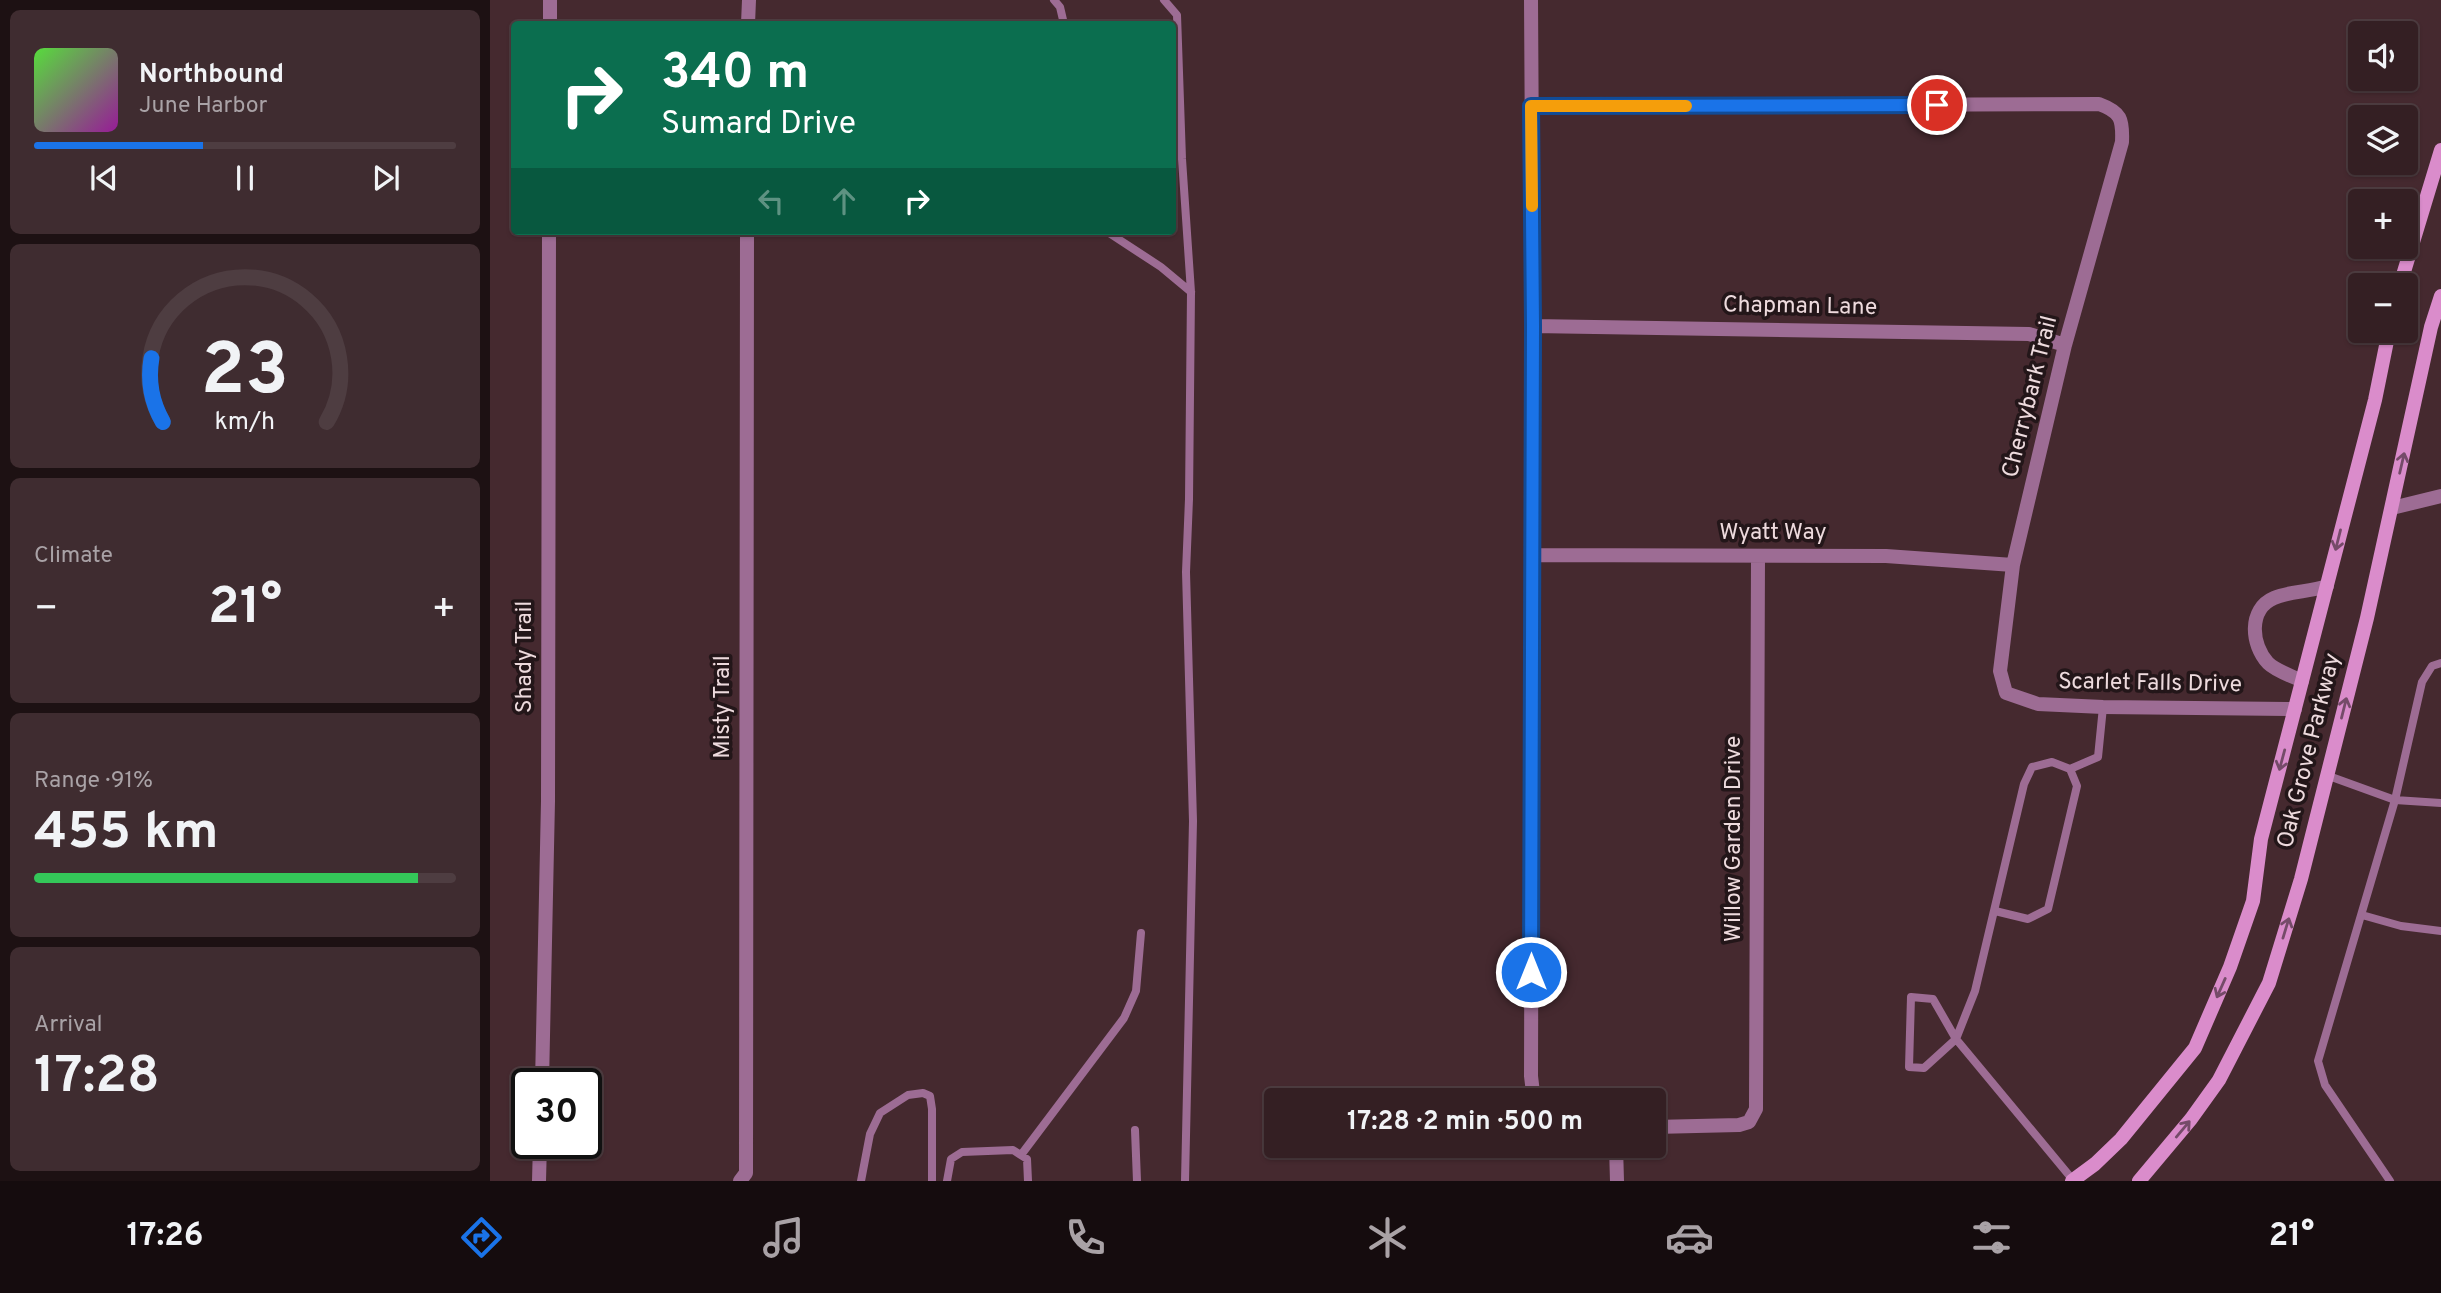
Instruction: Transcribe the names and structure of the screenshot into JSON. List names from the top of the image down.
{
  "streets": {
    "main road": ["Oak Grove Parkway"],
    "street": [
      "Chapman Lane",
      "Cherrybark Trail",
      "Wyatt Way",
      "Shady Trail",
      "Scarlet Falls Drive",
      "Misty Trail",
      "Willow Garden Drive"
    ]
  },
  "crossings": [
    ["Chapman Lane", "Cherrybark Trail"],
    ["Cherrybark Trail", "Wyatt Way"],
    ["Cherrybark Trail", "Scarlet Falls Drive"],
    ["Wyatt Way", "Willow Garden Drive"],
    ["Scarlet Falls Drive", "Oak Grove Parkway"]
  ],
  "page": {
    "map_buttons": ["+", "−"],
    "turn": ["340 m", "Sumard Drive"],
    "song": ["Northbound", "June Harbor"],
    "tile": [
      "Climate",
      ["Range · 91%", "455 km"],
      ["Arrival", "17:28"]
    ],
    "heat": ["−", "21°", "+"],
    "limit": "30",
    "trip": "17:28 · 2 min · 500 m",
    "tabs": ["17:26", "21°"],
    "gauge": ["23", "km/h"]
  }
}
